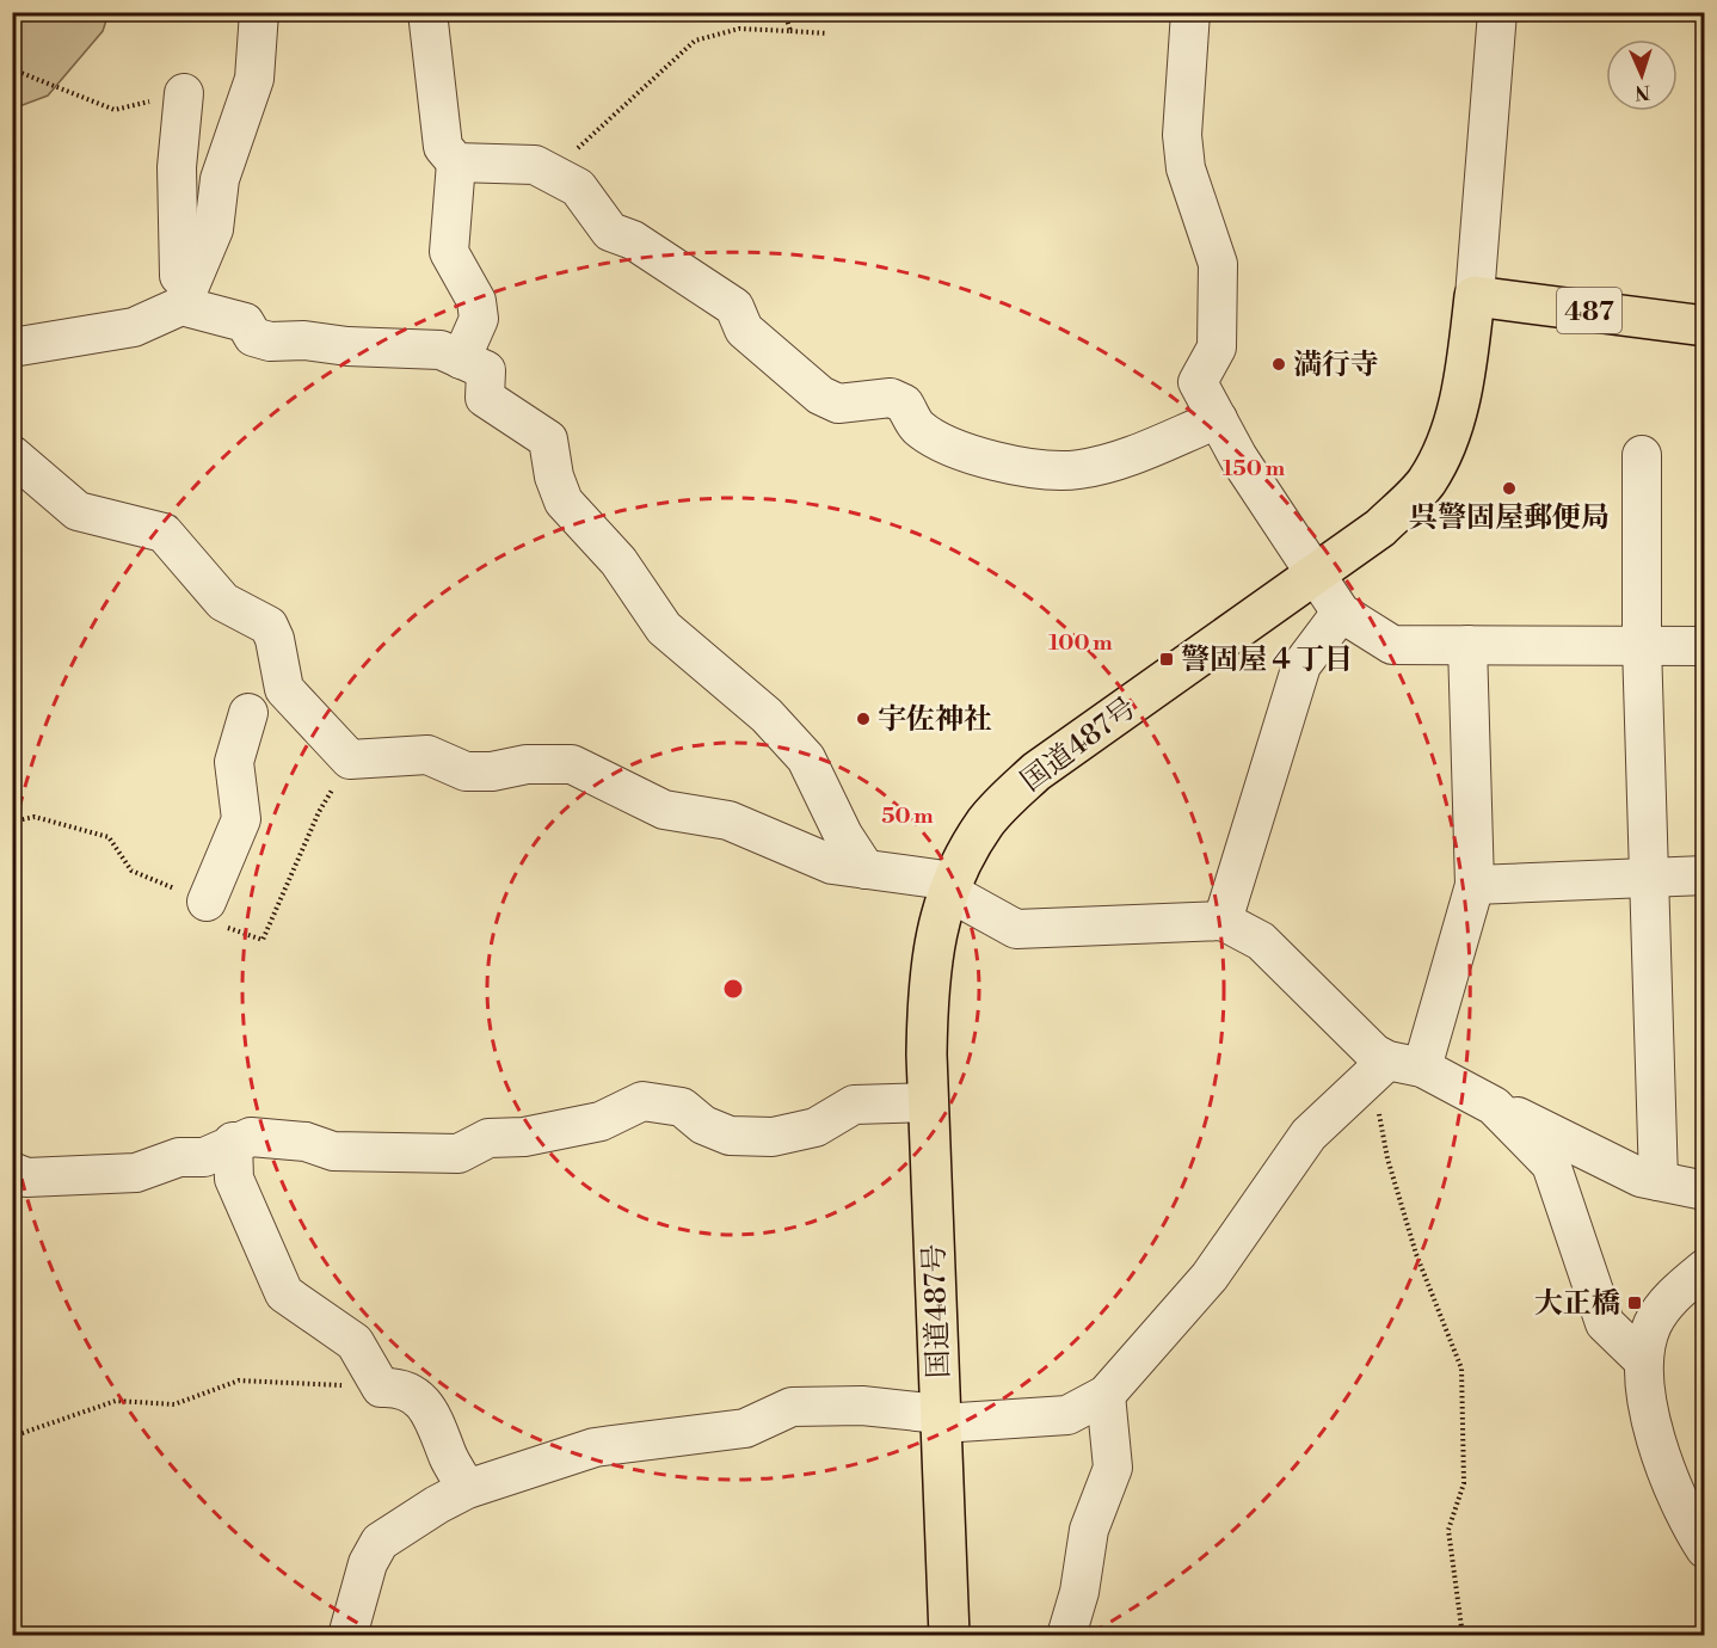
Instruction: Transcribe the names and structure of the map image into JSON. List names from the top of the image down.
{
  "streets": {
    "highway": ["487", "国道487号"]
  },
  "crossings": [
    ["487", "国道487号"]
  ],
  "places": {
    "other": ["満行寺", "呉警固屋郵便局", "宇佐神社"],
    "transit": ["警固屋４丁目", "大正橋"]
  },
  "north": "bottom",
  "rings": ["150 m", "100 m", "50 m"]
}
